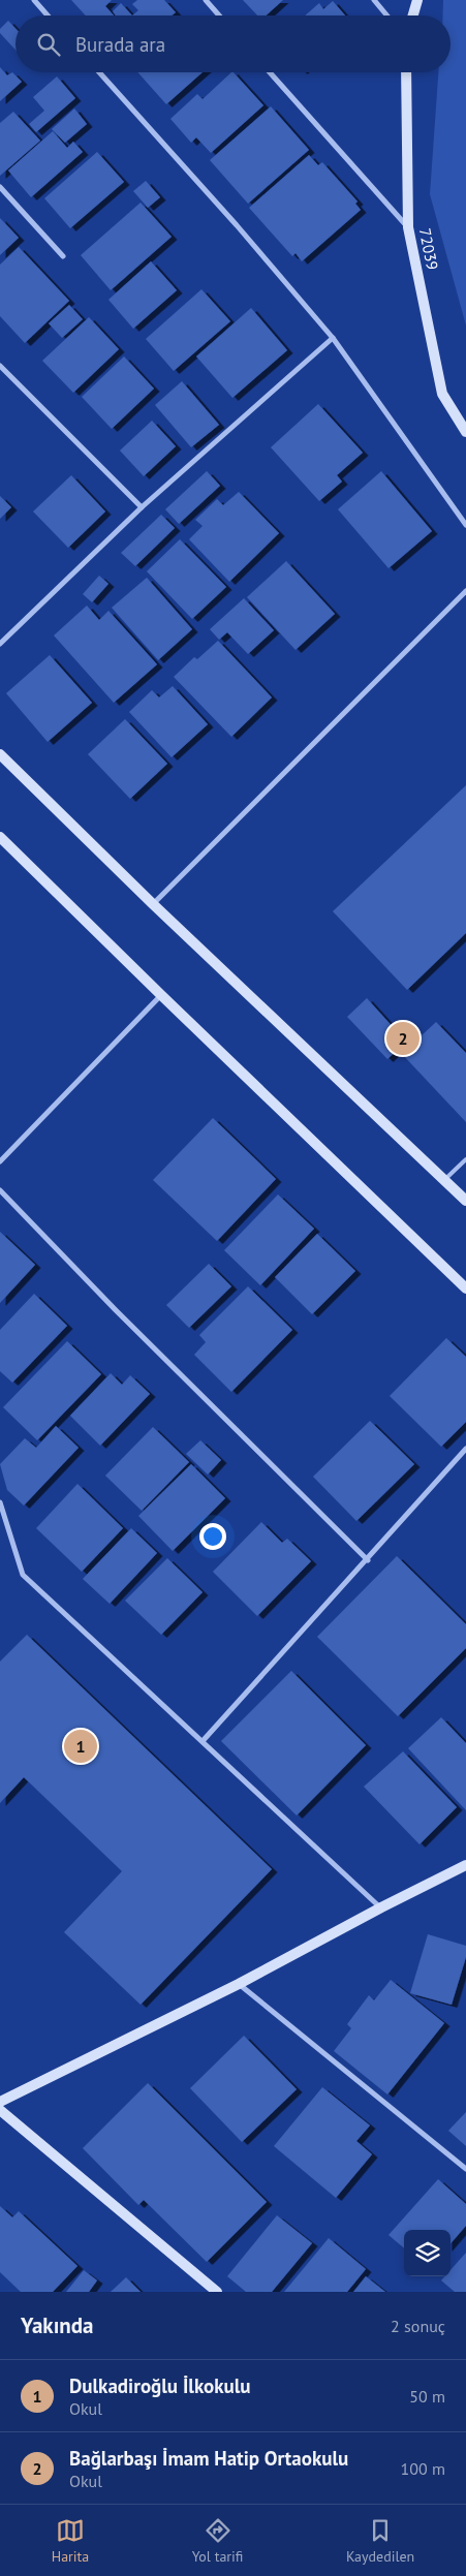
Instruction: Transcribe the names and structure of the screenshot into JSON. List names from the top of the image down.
{
  "streets": {
    "main road": ["72039"]
  },
  "page": {
    "search": "Burada ara",
    "pins": ["2", "1"],
    "heading": ["Yakında", "2 sonuç"],
    "list": [
      {
        "mark": "1",
        "name": "Dulkadiroğlu İlkokulu",
        "note": "Okul",
        "value": "50 m"
      },
      {
        "mark": "2",
        "name": "Bağlarbaşı İmam Hatip Ortaokulu",
        "note": "Okul",
        "value": "100 m"
      }
    ],
    "nav": ["Harita", "Yol tarifi", "Kaydedilen"]
  }
}
